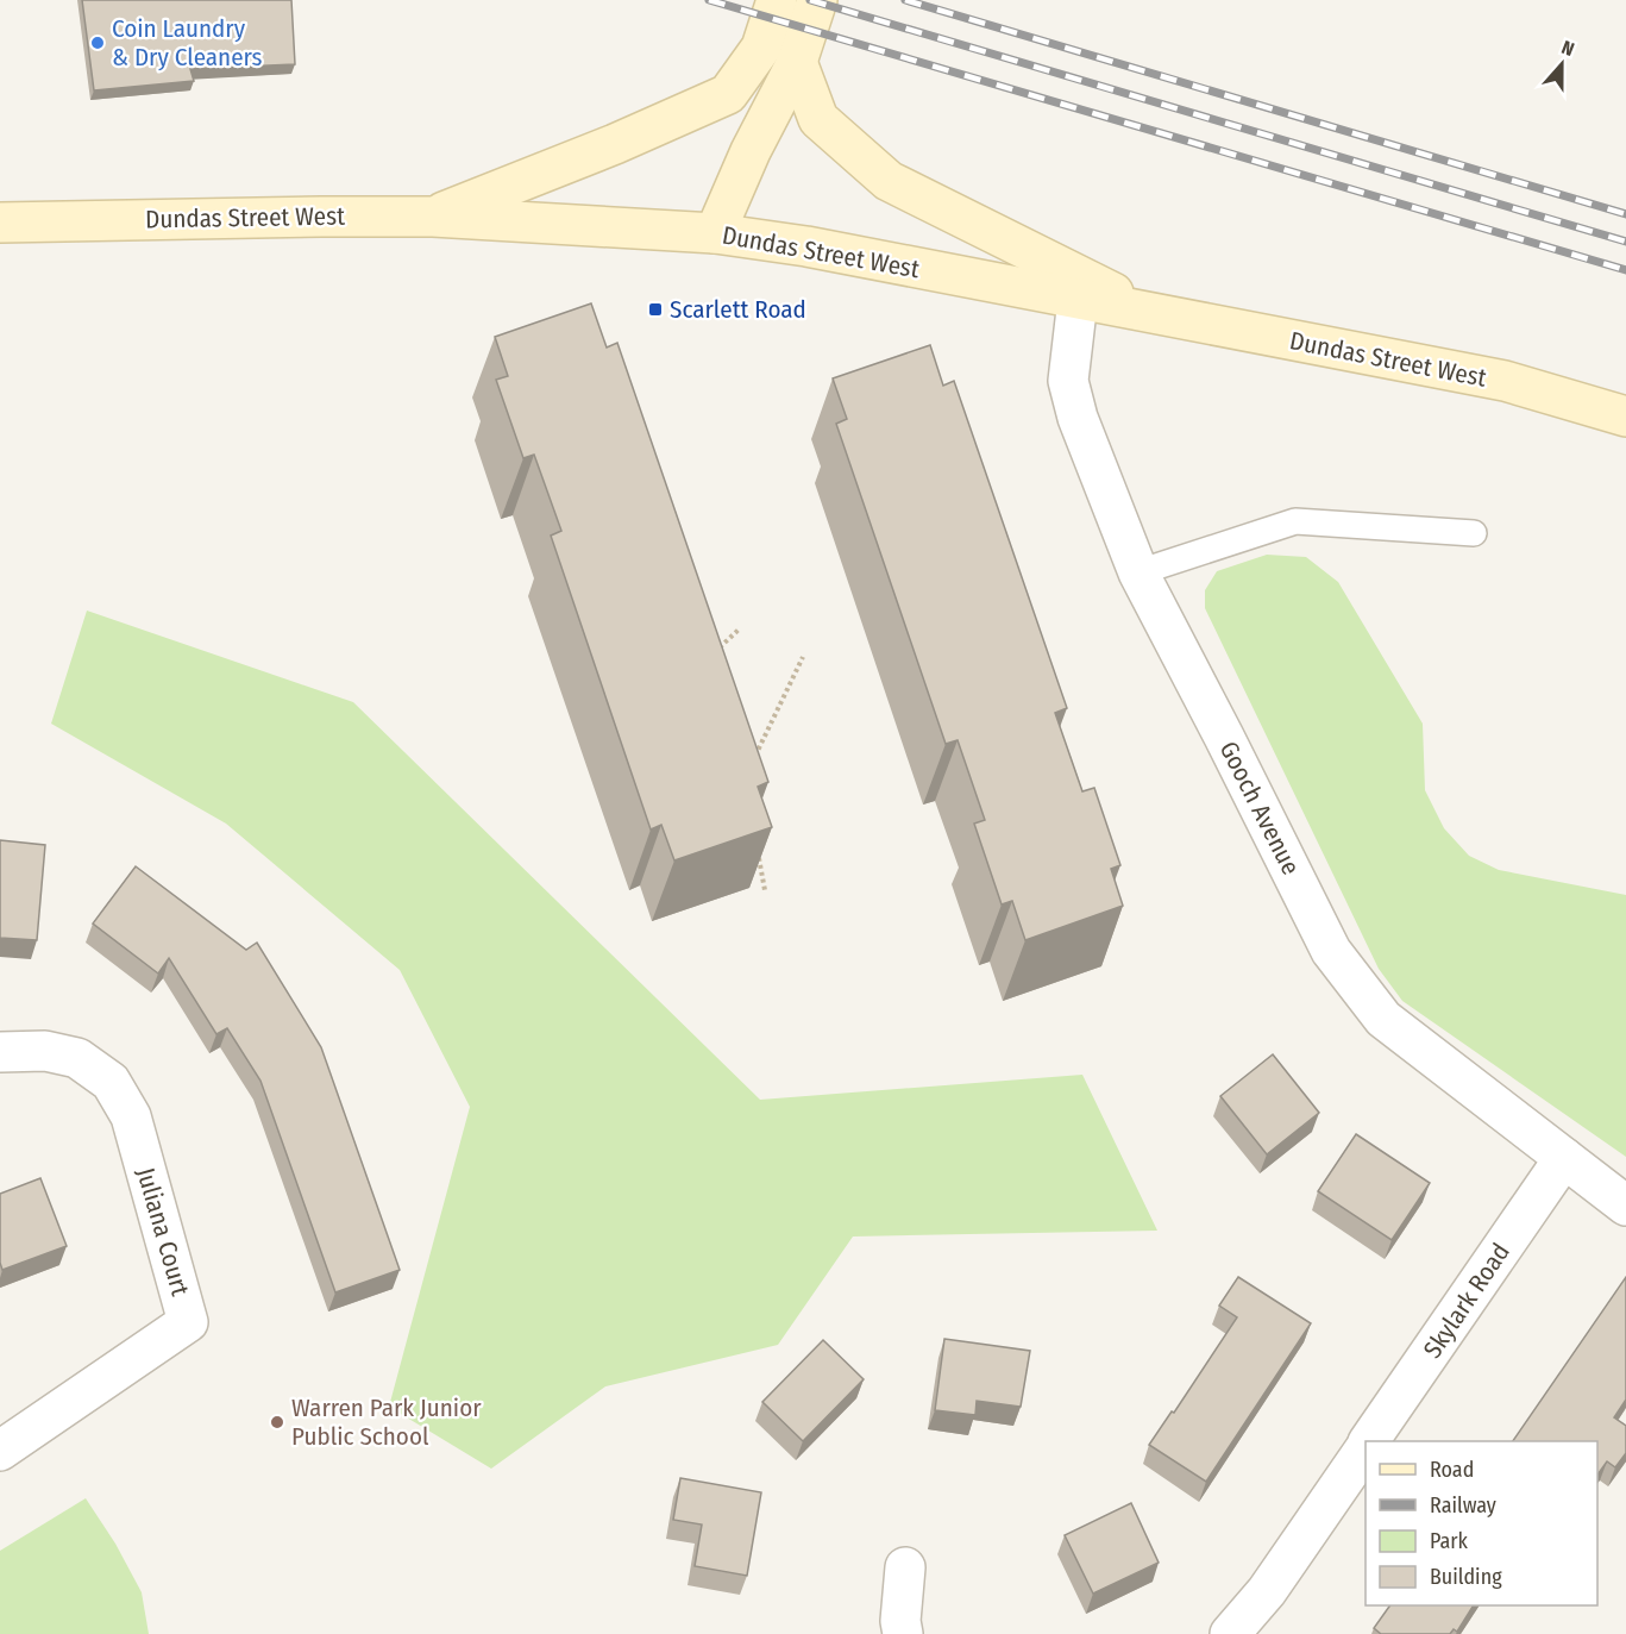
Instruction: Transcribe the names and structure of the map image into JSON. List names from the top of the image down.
{
  "streets": {
    "main road": ["Dundas Street West"],
    "street": ["Gooch Avenue", "Juliana Court", "Skylark Road"]
  },
  "crossings": [
    ["Dundas Street West", "Gooch Avenue"],
    ["Gooch Avenue", "Skylark Road"]
  ],
  "places": {
    "other": ["Coin Laundry & Dry Cleaners", "Warren Park Junior Public School"],
    "transit": ["Scarlett Road"]
  },
  "legend": [
    "Road",
    "Railway",
    "Park",
    "Building"
  ],
  "north": "top"
}
